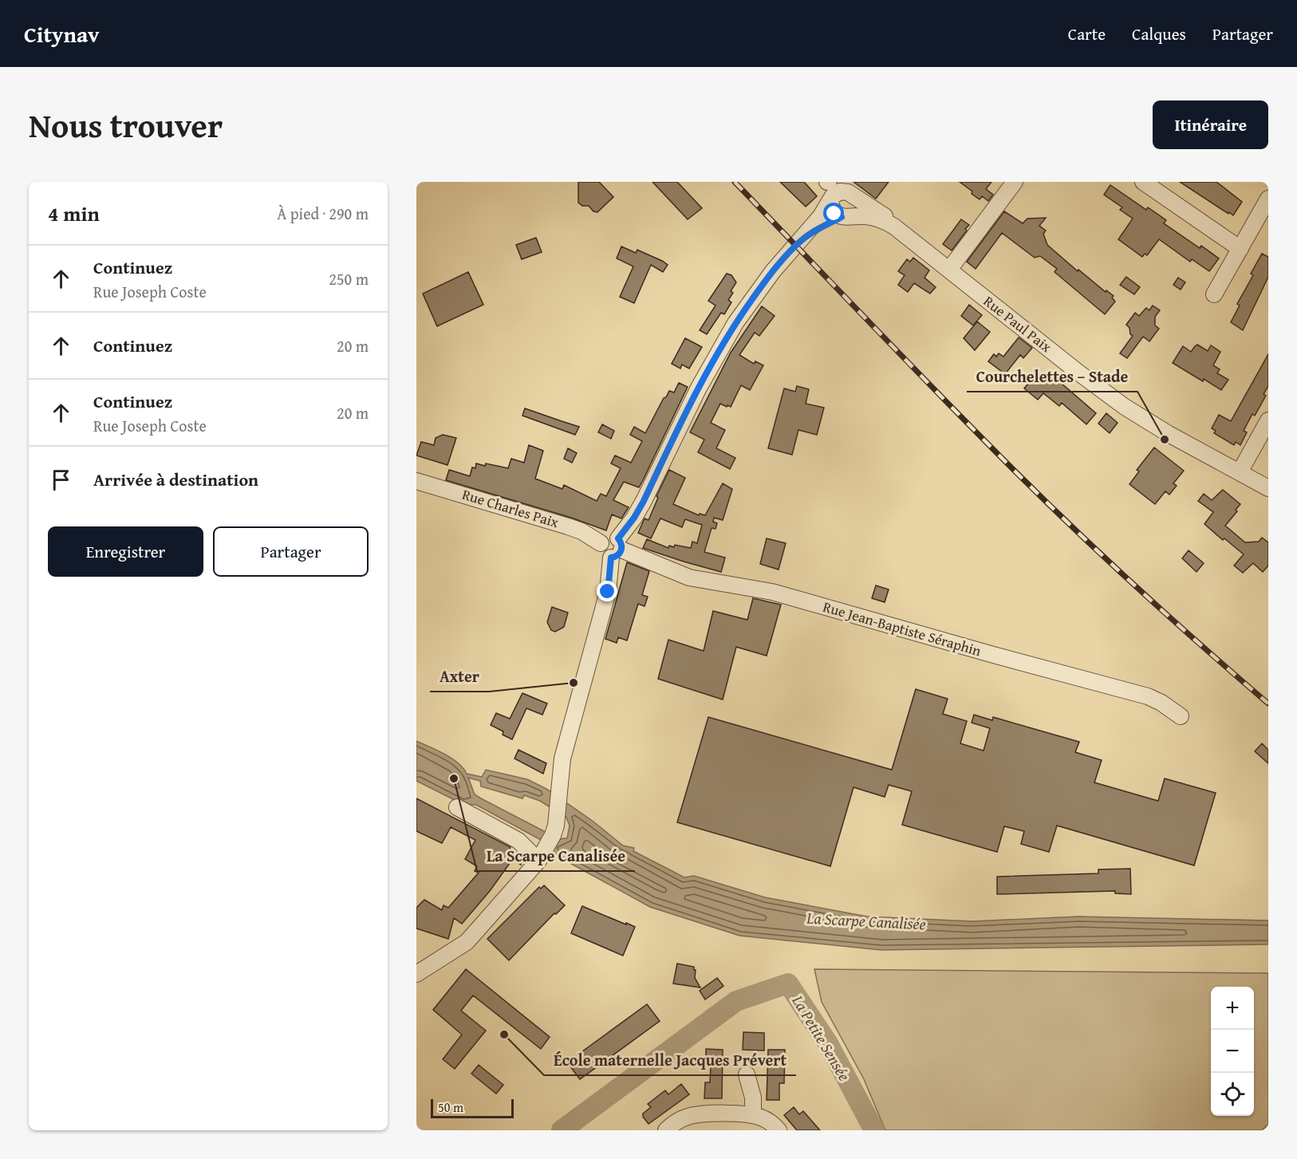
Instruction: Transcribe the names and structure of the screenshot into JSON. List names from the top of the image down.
{
  "streets": {
    "street": ["Rue Paul Paix", "Rue Charles Paix", "Rue Jean-Baptiste Séraphin"]
  },
  "crossings": [
    ["Rue Charles Paix", "Rue Jean-Baptiste Séraphin"]
  ],
  "water": ["La Scarpe Canalisée", "La Petite Sensée"],
  "places": [
    "Courchelettes – Stade",
    "Axter",
    "La Scarpe Canalisée",
    "École maternelle Jacques Prévert"
  ],
  "scale_bar": "50 m",
  "page": {
    "header": "Citynav",
    "nav": ["Carte", "Calques", "Partager"],
    "title": "Nous trouver",
    "buttons": [
      "Itinéraire",
      ["Enregistrer", "Partager"]
    ],
    "heading": ["4 min", "À pied · 290 m"],
    "list": [
      ["Continuez", "Rue Joseph Coste", "250 m"],
      ["Continuez", "20 m"],
      ["Continuez", "Rue Joseph Coste", "20 m"],
      "Arrivée à destination"
    ],
    "map_buttons": ["+", "−"],
    "scale": "50 m"
  }
}
